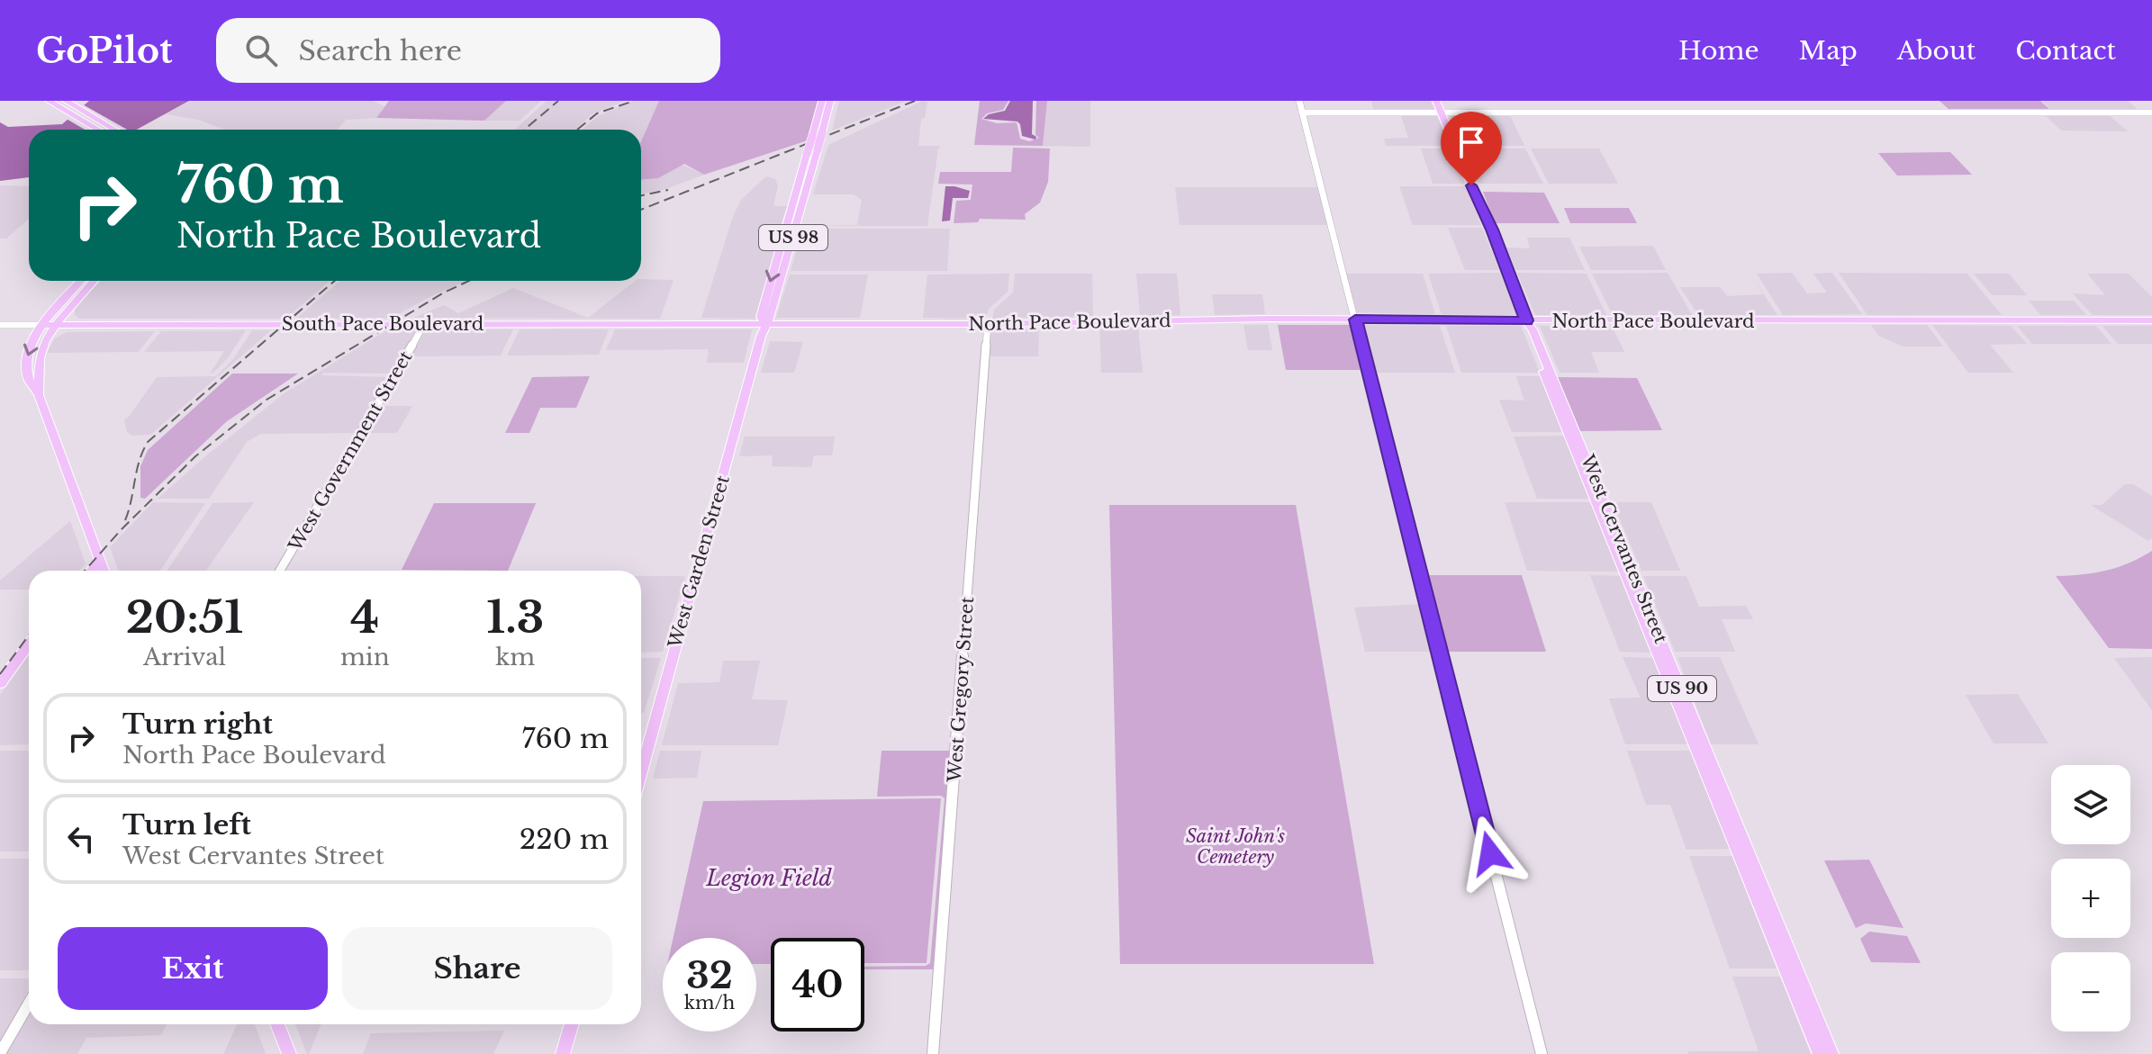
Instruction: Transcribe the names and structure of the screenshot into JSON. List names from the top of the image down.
{
  "streets": {
    "main road": [
      "US 98",
      "North Pace Boulevard",
      "South Pace Boulevard",
      "West Cervantes Street",
      "West Garden Street",
      "US 90"
    ],
    "street": ["West Government Street", "West Gregory Street"]
  },
  "crossings": [
    ["US 98", "North Pace Boulevard"],
    ["US 98", "South Pace Boulevard"],
    ["US 98", "West Garden Street"],
    ["North Pace Boulevard", "South Pace Boulevard"],
    ["North Pace Boulevard", "West Cervantes Street"],
    ["North Pace Boulevard", "West Garden Street"],
    ["North Pace Boulevard", "West Gregory Street"],
    ["South Pace Boulevard", "West Government Street"],
    ["South Pace Boulevard", "West Garden Street"]
  ],
  "parks": ["Saint John's Cemetery", "Legion Field"],
  "page": {
    "header": "GoPilot",
    "search": "Search here",
    "nav": [
      "Home",
      "Map",
      "About",
      "Contact"
    ],
    "turn": ["760 m", "North Pace Boulevard"],
    "eta": [
      "20:51",
      "Arrival",
      "4",
      "min",
      "1.3",
      "km"
    ],
    "list": [
      {
        "name": "Turn right",
        "note": "North Pace Boulevard",
        "value": "760 m"
      },
      {
        "name": "Turn left",
        "note": "West Cervantes Street",
        "value": "220 m"
      }
    ],
    "map_buttons": ["+", "−"],
    "buttons": ["Exit", "Share"],
    "speed": "32 km/h",
    "limit": "40"
  }
}
